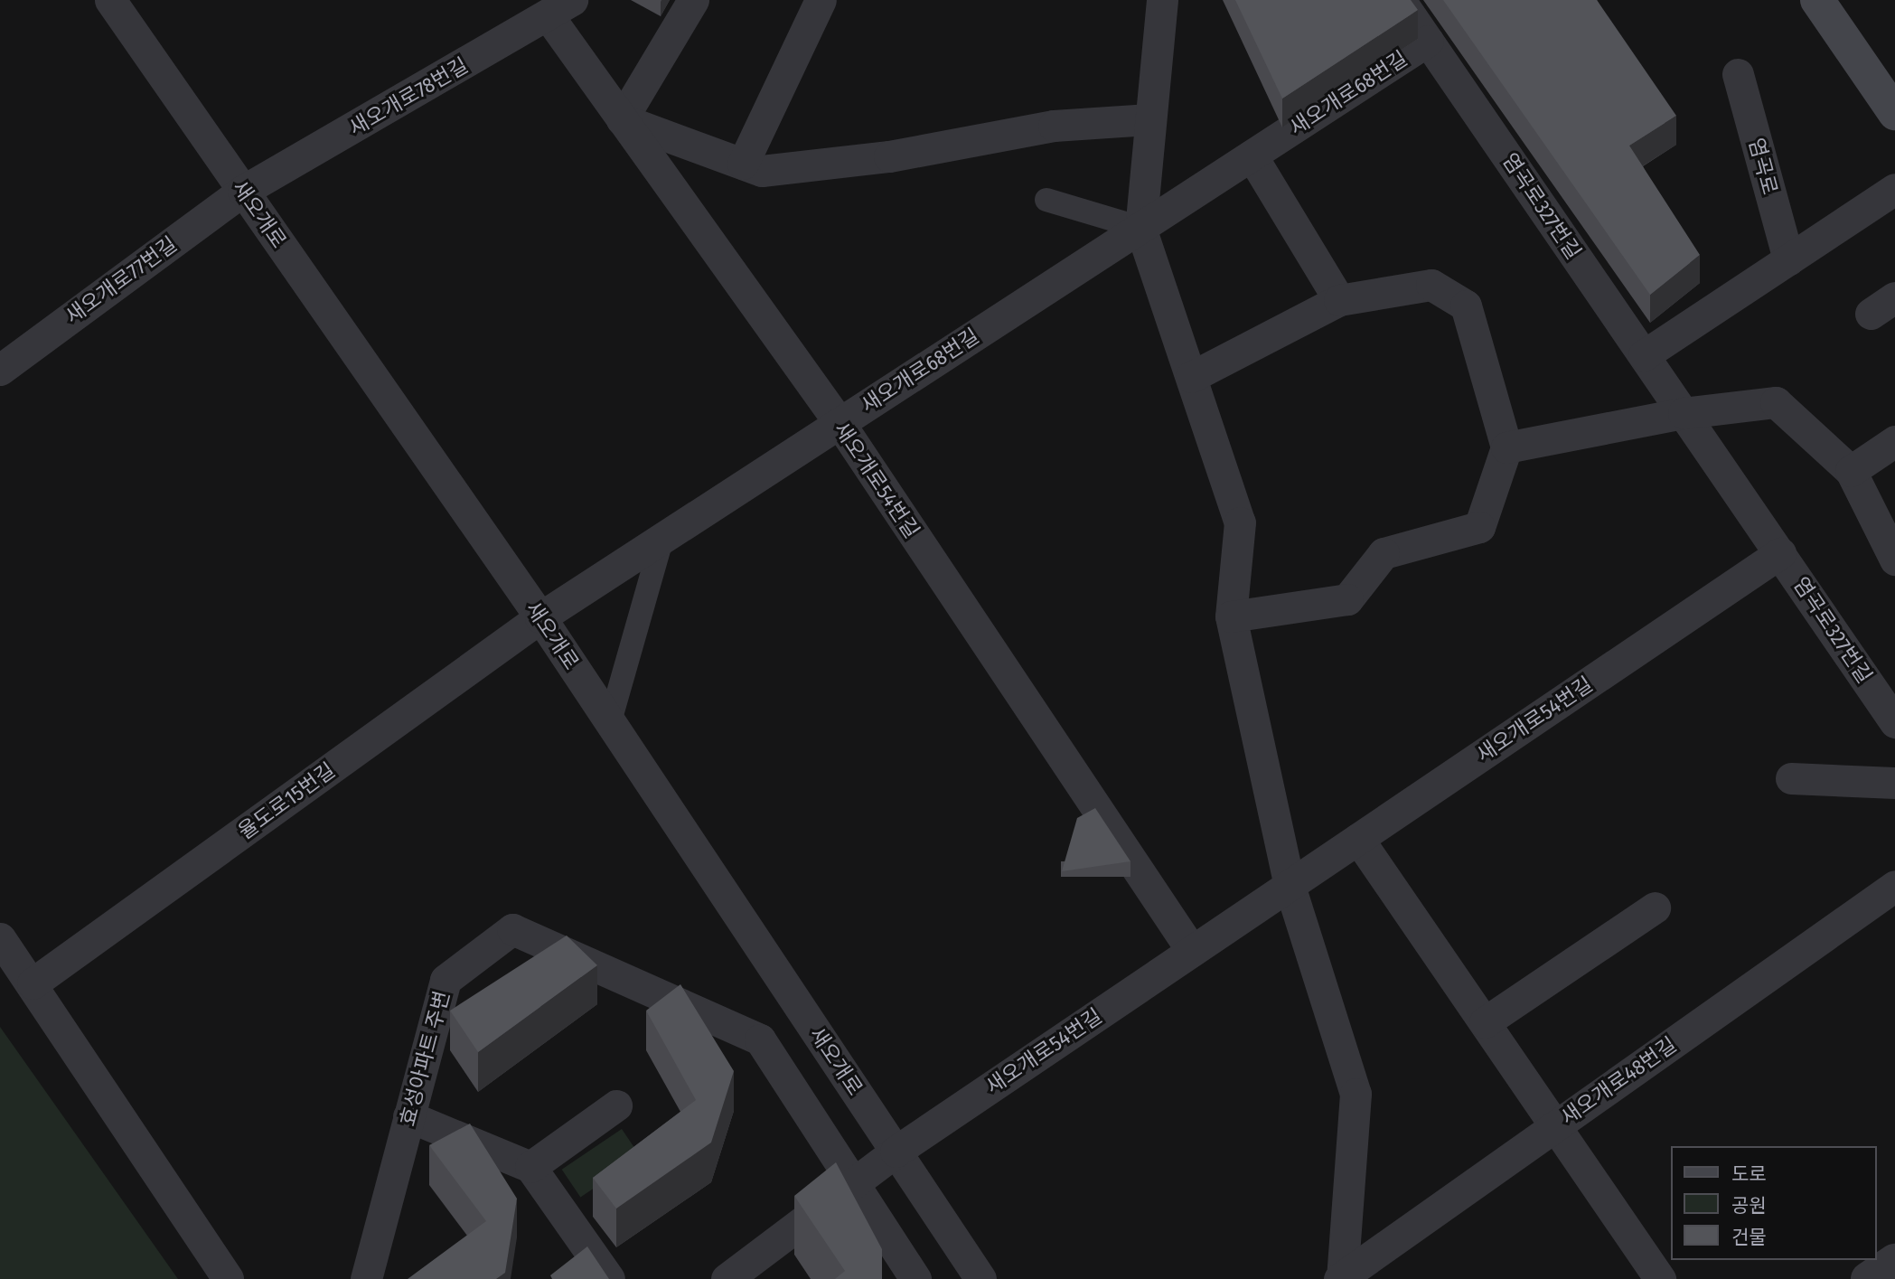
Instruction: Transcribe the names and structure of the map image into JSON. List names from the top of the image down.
{
  "streets": {
    "street": [
      "새오개로68번길",
      "새오개로78번길",
      "염곡로",
      "염곡로327번길",
      "새오개로",
      "새오개로77번길",
      "새오개로54번길",
      "율도로15번길",
      "효성아파트 주변",
      "새오개로48번길"
    ]
  },
  "crossings": [
    ["새오개로68번길", "염곡로327번길"],
    ["새오개로68번길", "새오개로"],
    ["새오개로68번길", "새오개로54번길"],
    ["새오개로68번길", "율도로15번길"],
    ["새오개로78번길", "새오개로"],
    ["새오개로78번길", "새오개로77번길"],
    ["새오개로78번길", "새오개로54번길"],
    ["염곡로327번길", "새오개로54번길"],
    ["새오개로", "새오개로77번길"],
    ["새오개로", "새오개로54번길"],
    ["새오개로", "율도로15번길"],
    ["새오개로54번길", "효성아파트 주변"],
    ["새오개로54번길", "새오개로48번길"]
  ],
  "legend": ["도로", "공원", "건물"]
}
